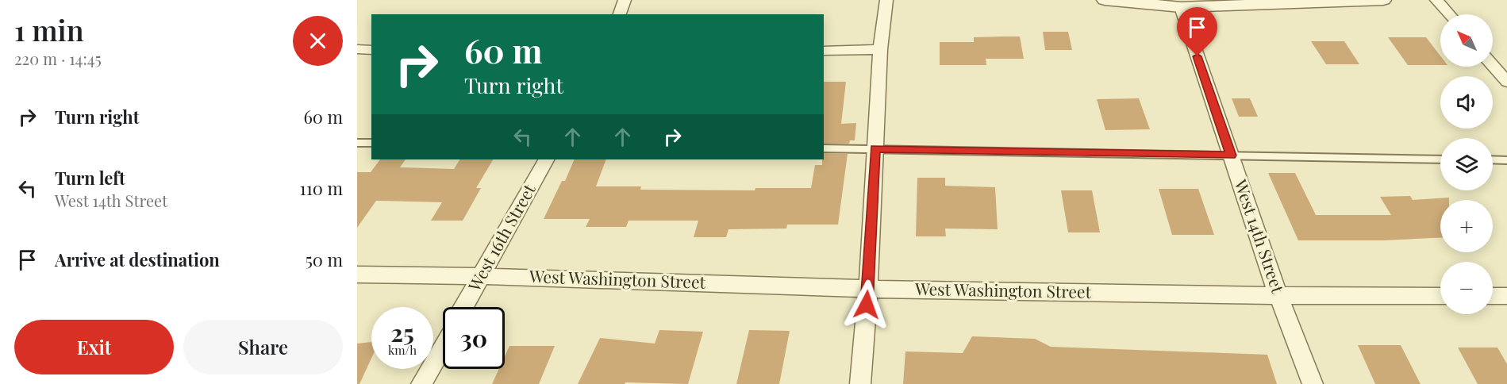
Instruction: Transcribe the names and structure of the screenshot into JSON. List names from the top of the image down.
{
  "streets": {
    "street": ["West 14th Street", "West 16th Street", "West Washington Street"]
  },
  "crossings": [
    ["West 14th Street", "West Washington Street"],
    ["West 16th Street", "West Washington Street"]
  ],
  "north": "top left",
  "page": {
    "heading": ["1 min", "220 m · 14:45"],
    "map_buttons": ["+", "−"],
    "turn": ["60 m", "Turn right"],
    "list": [
      {
        "name": "Turn right",
        "value": "60 m"
      },
      {
        "name": "Turn left",
        "note": "West 14th Street",
        "value": "110 m"
      },
      {
        "name": "Arrive at destination",
        "value": "50 m"
      }
    ],
    "speed": "25 km/h",
    "limit": "30",
    "buttons": ["Exit", "Share"]
  }
}
